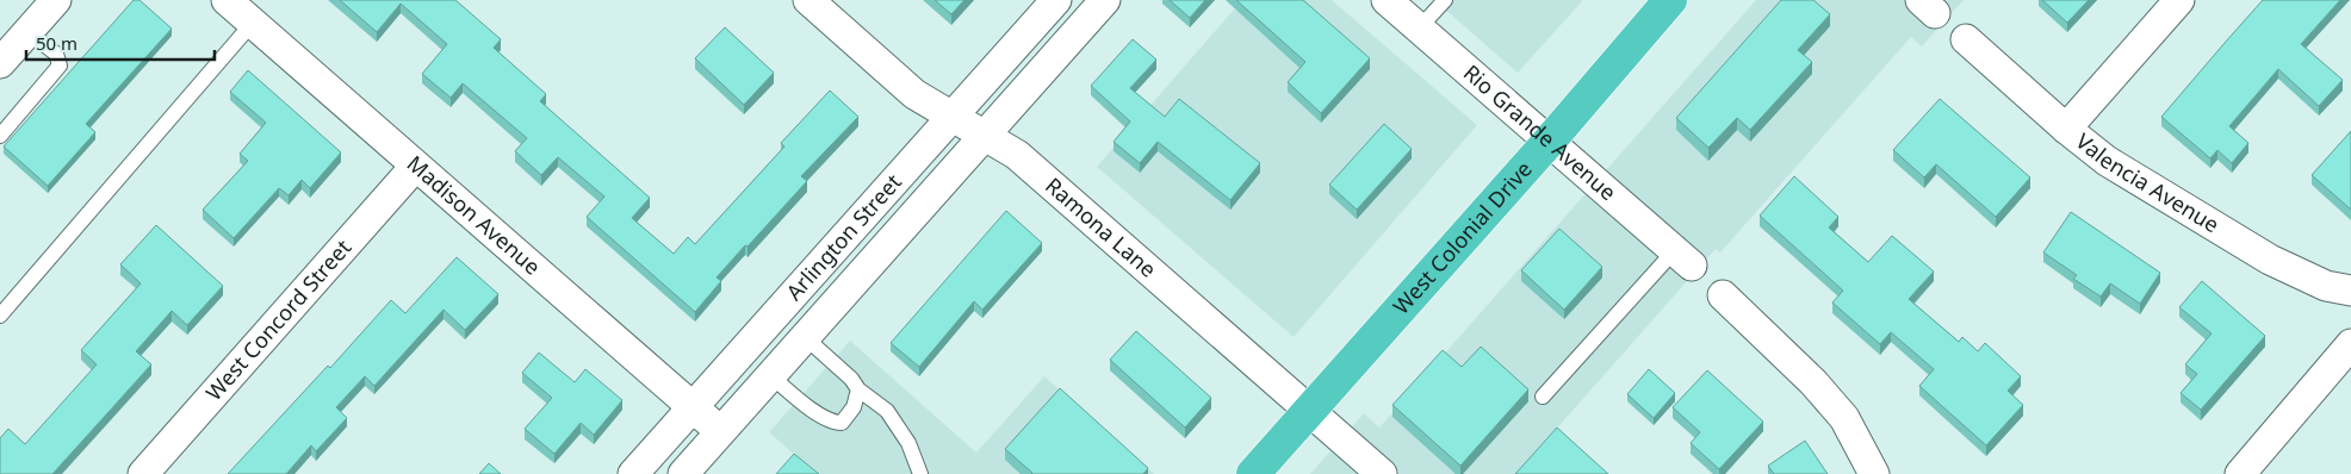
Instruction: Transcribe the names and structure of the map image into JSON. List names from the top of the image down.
{
  "streets": {
    "highway": ["West Colonial Drive"],
    "street": [
      "Rio Grande Avenue",
      "Valencia Avenue",
      "Madison Avenue",
      "Ramona Lane",
      "Arlington Street",
      "West Concord Street"
    ]
  },
  "crossings": [
    ["Rio Grande Avenue", "West Colonial Drive"],
    ["Madison Avenue", "Arlington Street"],
    ["Madison Avenue", "West Concord Street"],
    ["Ramona Lane", "Arlington Street"],
    ["Ramona Lane", "West Colonial Drive"]
  ],
  "scale_bar": "50 m"
}
